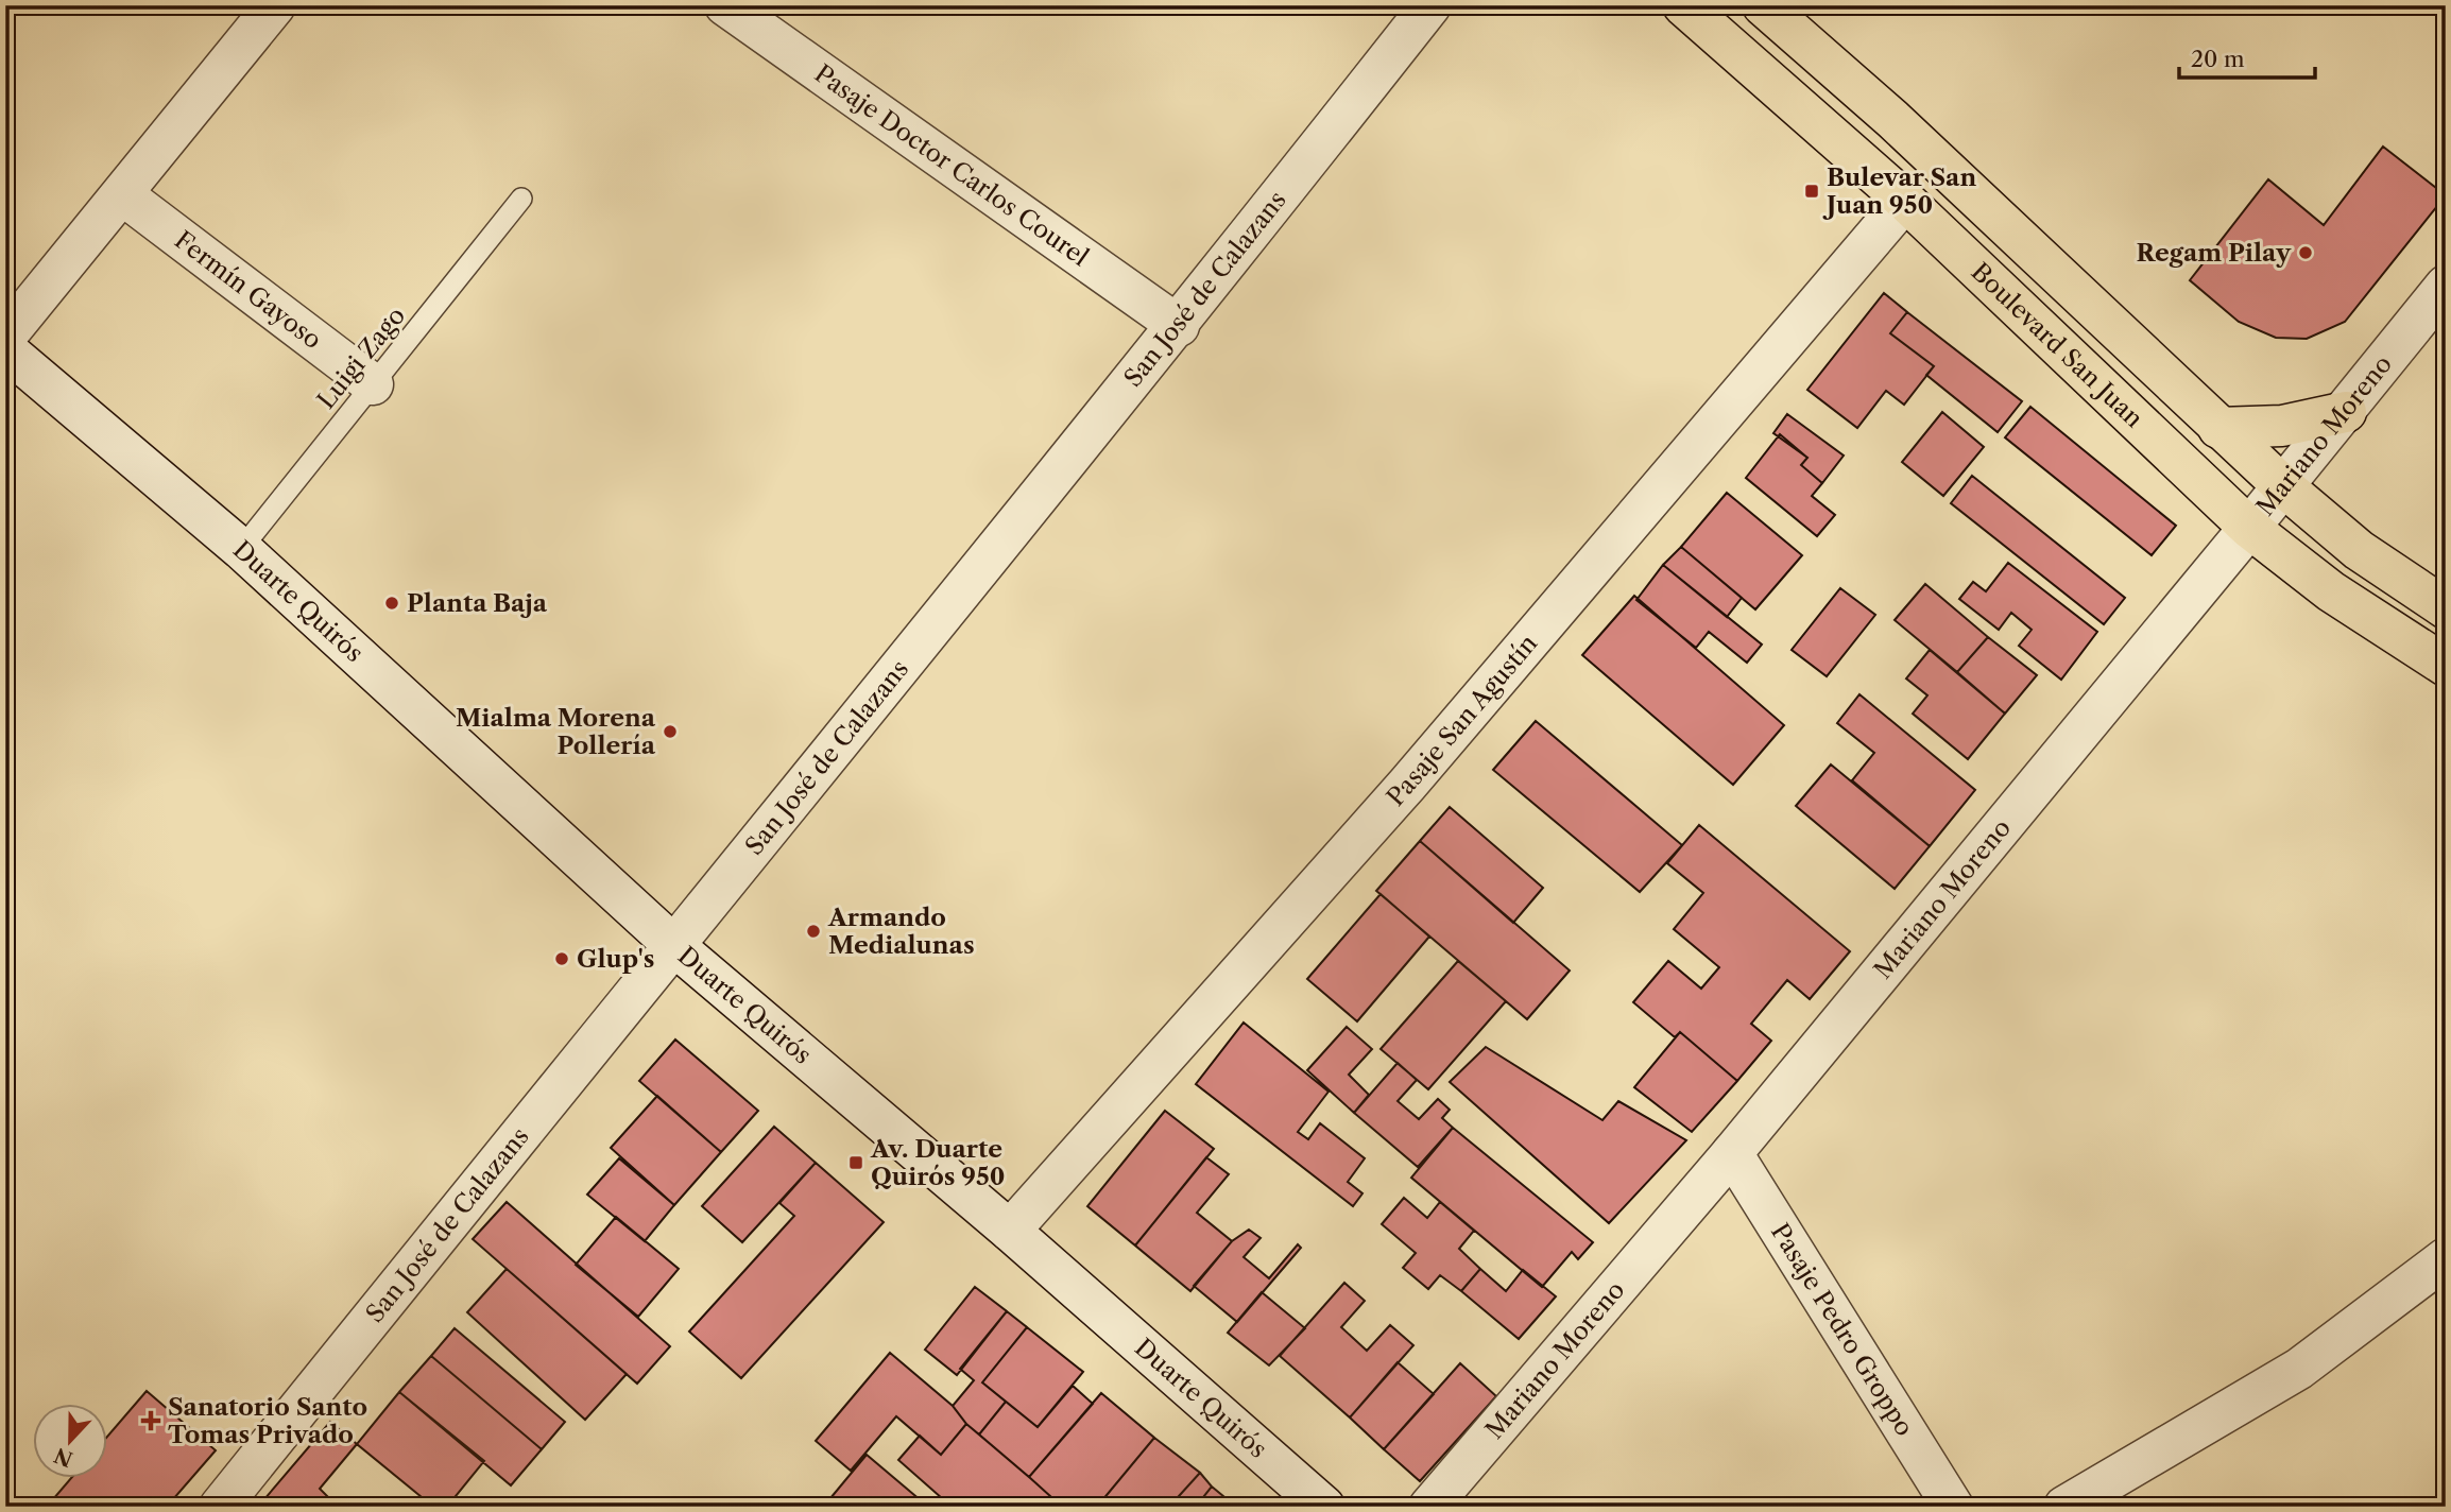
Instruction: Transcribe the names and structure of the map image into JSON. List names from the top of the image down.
{
  "streets": {
    "main road": ["Boulevard San Juan"],
    "street": [
      "Pasaje Doctor Carlos Courel",
      "Fermín Gayoso",
      "San José de Calazans",
      "Mariano Moreno",
      "Duarte Quirós",
      "Pasaje San Agustín",
      "Pasaje Pedro Groppo"
    ],
    "lane": ["Luigi Zago"]
  },
  "crossings": [
    ["Pasaje Doctor Carlos Courel", "San José de Calazans"],
    ["Fermín Gayoso", "Luigi Zago"],
    ["San José de Calazans", "Duarte Quirós"],
    ["Boulevard San Juan", "Mariano Moreno"],
    ["Boulevard San Juan", "Pasaje San Agustín"],
    ["Luigi Zago", "Duarte Quirós"],
    ["Mariano Moreno", "Pasaje Pedro Groppo"],
    ["Duarte Quirós", "Pasaje San Agustín"]
  ],
  "places": {
    "transit": ["Bulevar San Juan 950", "Av. Duarte Quirós 950"],
    "other": [
      "Regam Pilay",
      "Planta Baja",
      "Mialma Morena Pollería",
      "Armando Medialunas",
      "Glup's"
    ],
    "health": ["Sanatorio Santo Tomas Privado"]
  },
  "scale_bar": "20 m",
  "north": "bottom"
}
